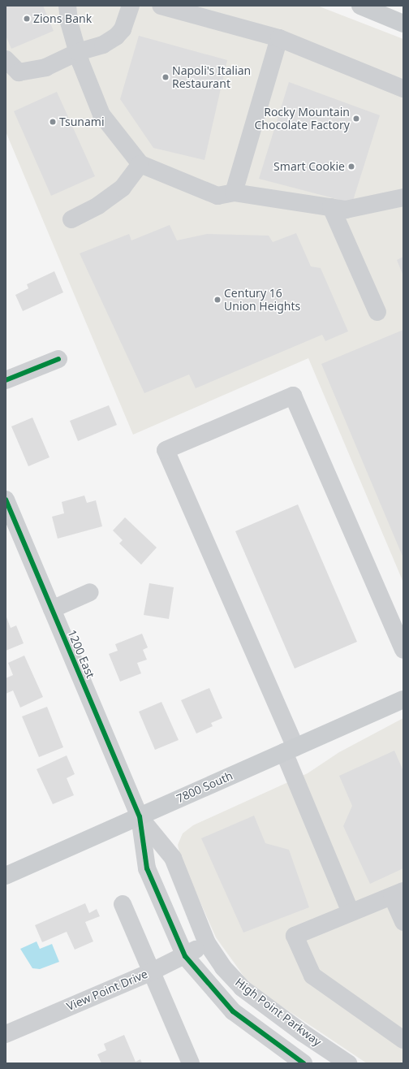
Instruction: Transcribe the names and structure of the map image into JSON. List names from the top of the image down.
{
  "streets": {
    "main road": ["7800 South"],
    "street": ["1200 East", "View Point Drive", "High Point Parkway"]
  },
  "crossings": [
    ["1200 East", "7800 South"],
    ["1200 East", "High Point Parkway"],
    ["7800 South", "High Point Parkway"],
    ["View Point Drive", "High Point Parkway"]
  ],
  "places": [
    "Zions Bank",
    "Napoli's Italian Restaurant",
    "Rocky Mountain Chocolate Factory",
    "Tsunami",
    "Smart Cookie",
    "Century 16 Union Heights"
  ]
}
